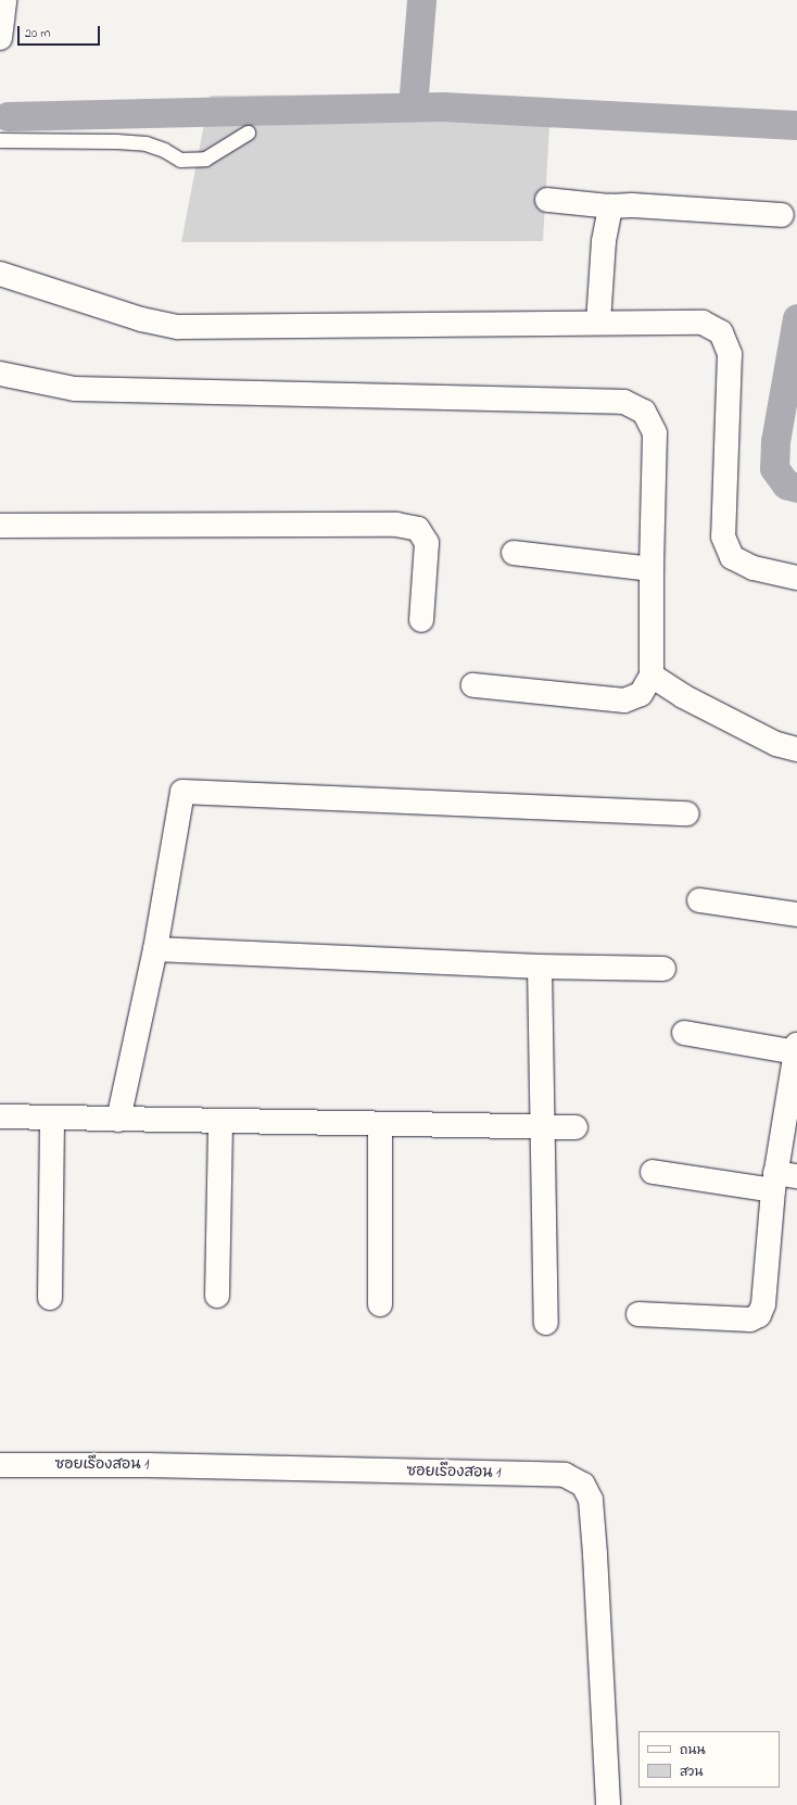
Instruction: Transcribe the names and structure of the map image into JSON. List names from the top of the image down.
{
  "streets": {
    "street": ["ซอยเรืองสอน 1"]
  },
  "legend": ["ถนน", "สวน"],
  "scale_bar": "20 m"
}
